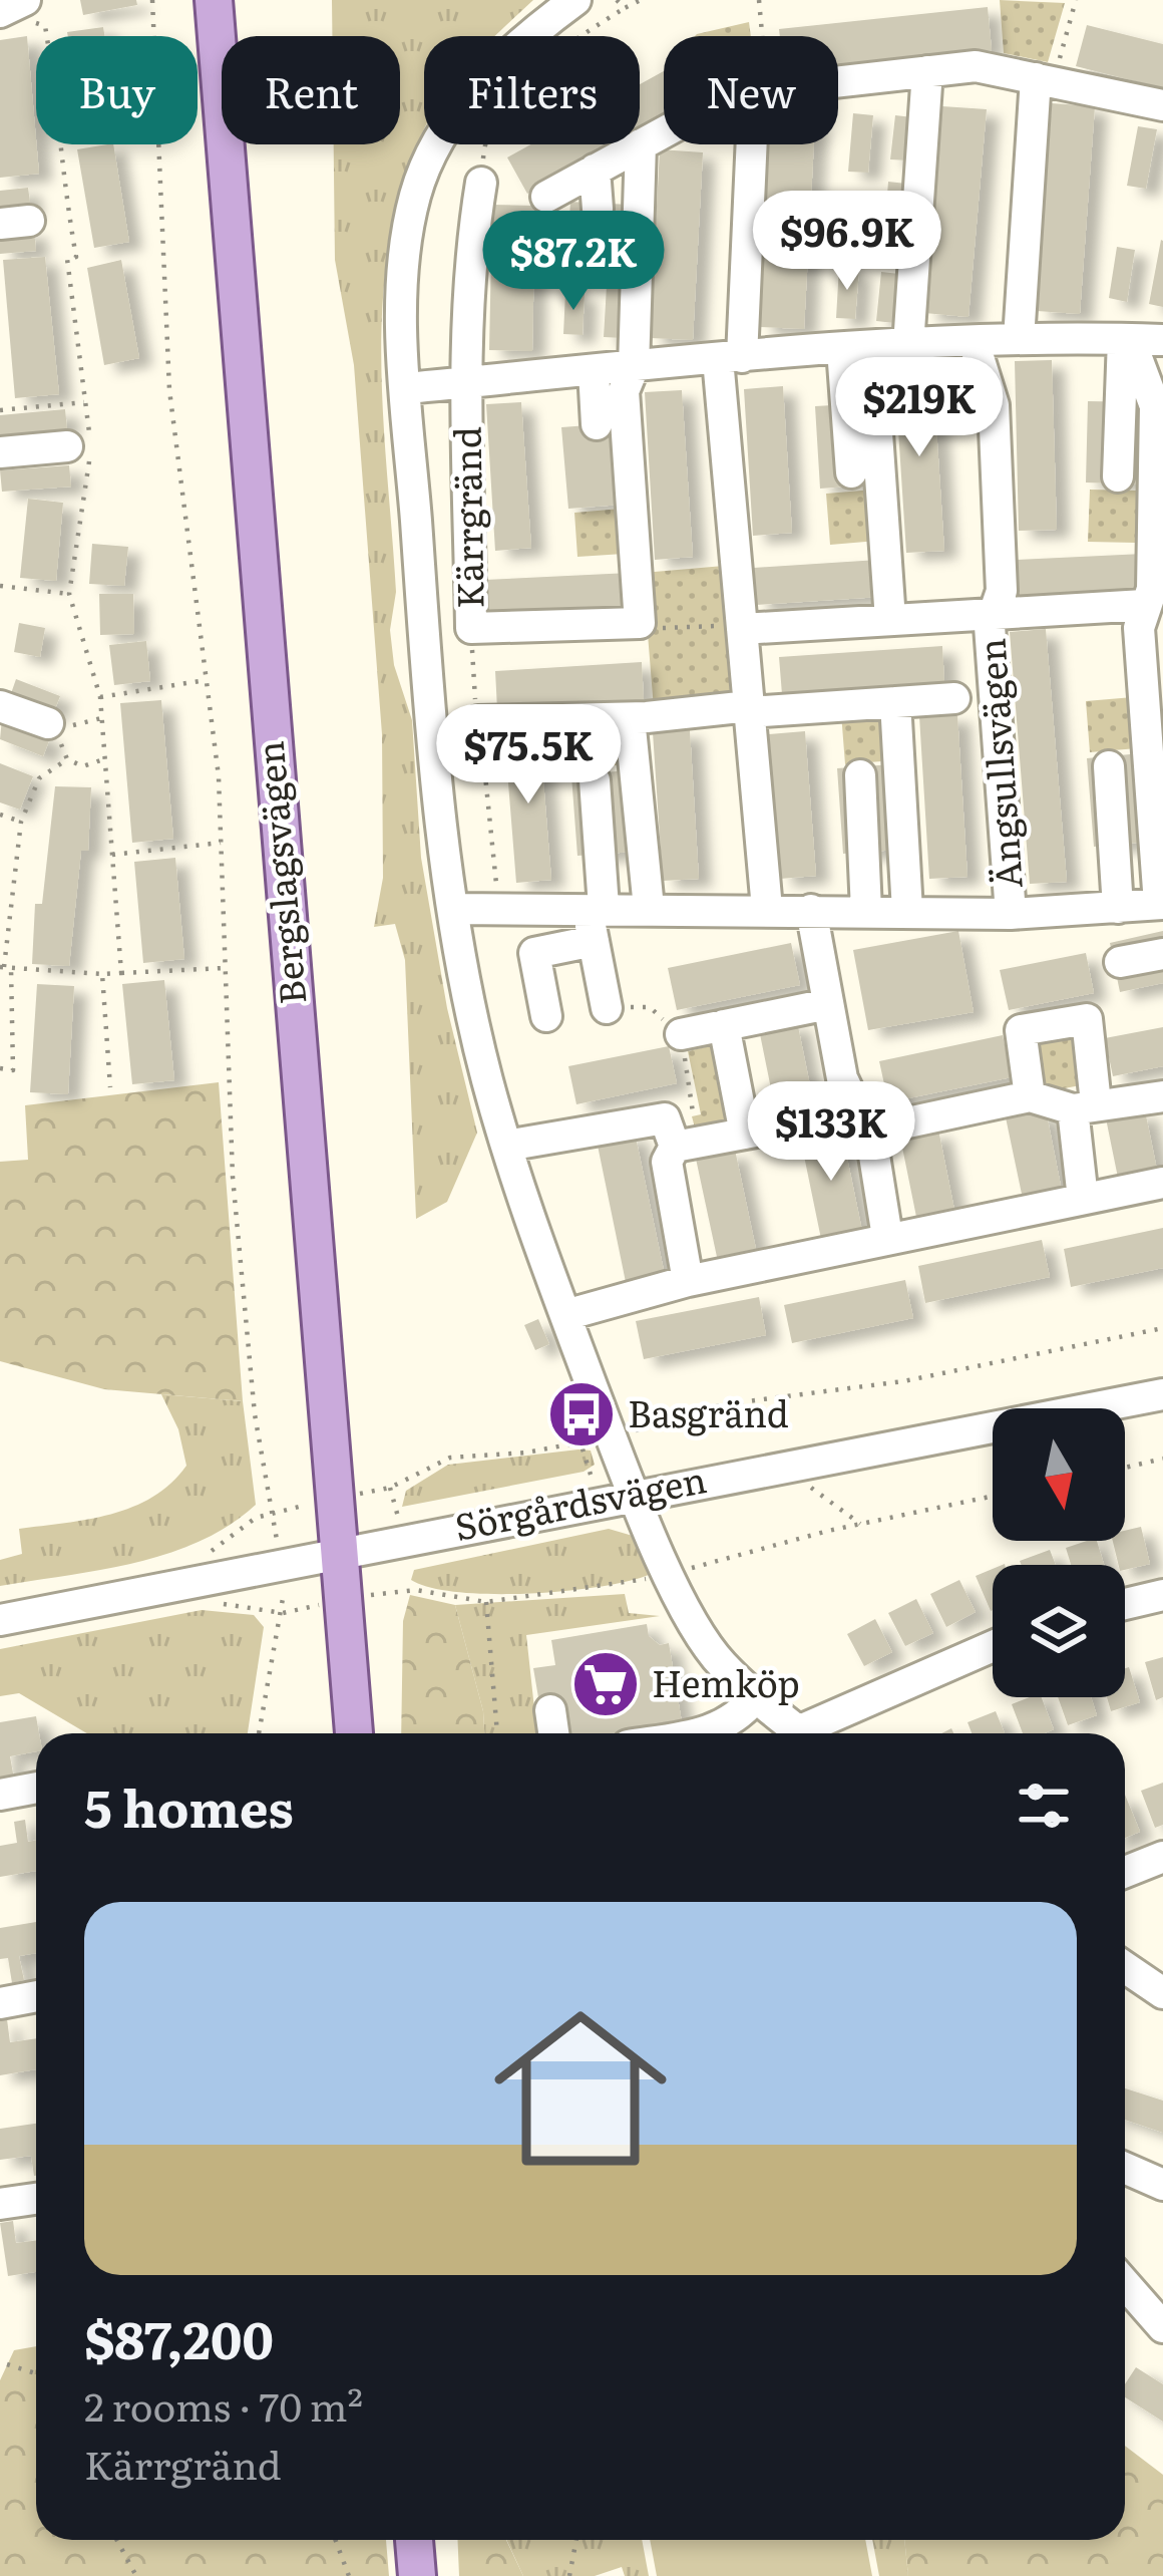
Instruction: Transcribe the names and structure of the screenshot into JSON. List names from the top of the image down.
{
  "streets": {
    "main road": ["Bergslagsvägen"],
    "street": ["Kärrgränd", "Ängsullsvägen", "Sörgårdsvägen"]
  },
  "crossings": [
    ["Bergslagsvägen", "Sörgårdsvägen"]
  ],
  "places": {
    "bus stop": ["Basgränd"],
    "supermarket": ["Hemköp"]
  },
  "north": "bottom",
  "page": {
    "chip": [
      "Buy",
      "Rent",
      "Filters",
      "New"
    ],
    "price": [
      "$96.9K",
      "$87.2K",
      "$219K",
      "$75.5K",
      "$133K"
    ],
    "heading": "5 homes",
    "list": [
      {
        "name": "$87,200",
        "note": "2 rooms · 70 m² · Kärrgränd"
      }
    ]
  }
}
